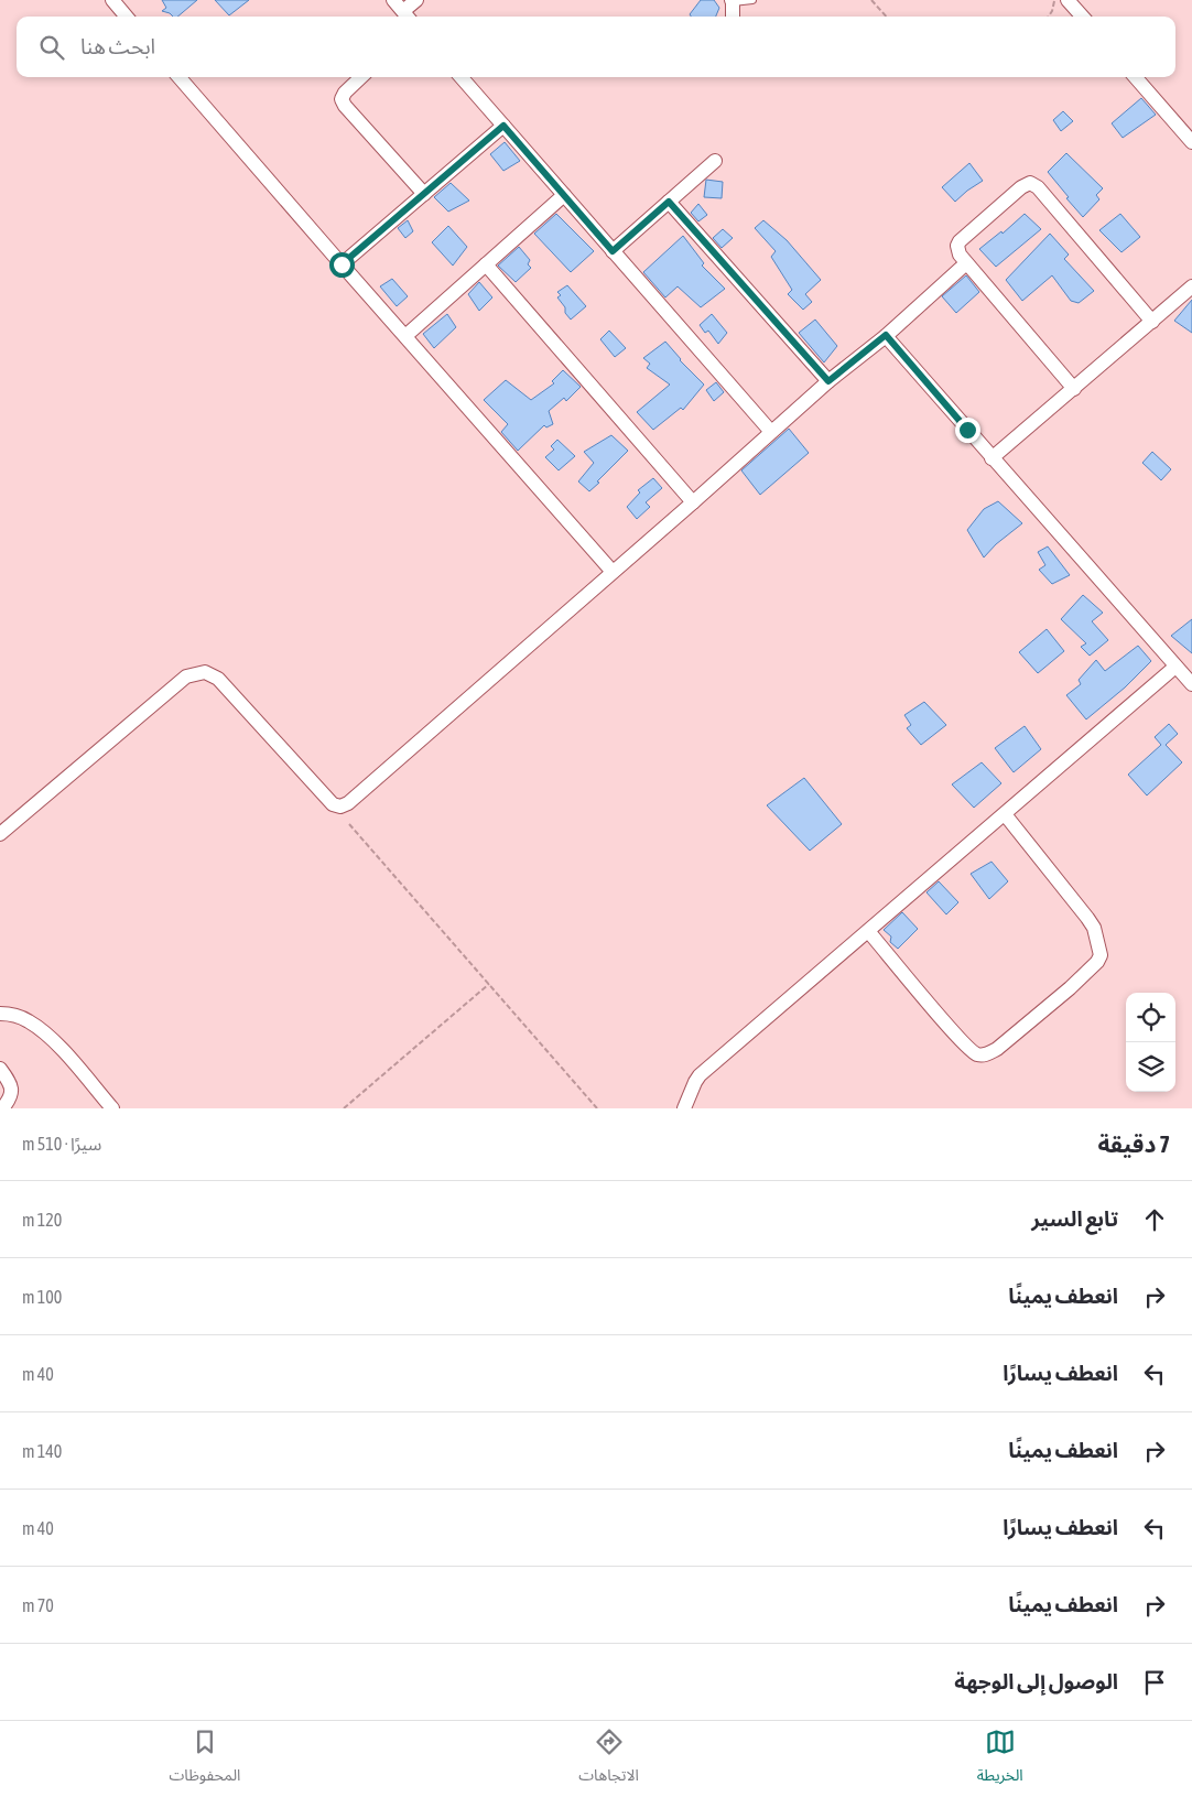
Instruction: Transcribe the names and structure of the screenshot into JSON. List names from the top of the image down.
{
  "page": {
    "search": "ابحث هنا",
    "heading": ["7 دقيقة", "سيرًا · 510 m"],
    "list": [
      ["تابع السير", "120 m"],
      ["انعطف يمينًا", "100 m"],
      ["انعطف يسارًا", "40 m"],
      ["انعطف يمينًا", "140 m"],
      ["انعطف يسارًا", "40 m"],
      ["انعطف يمينًا", "70 m"],
      "الوصول إلى الوجهة"
    ],
    "nav": ["الخريطة", "الاتجاهات", "المحفوظات"]
  }
}
